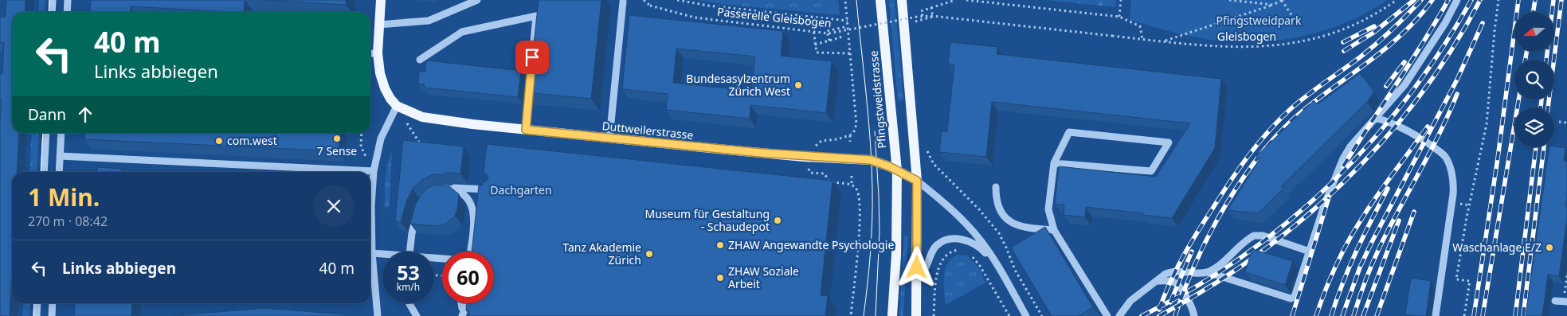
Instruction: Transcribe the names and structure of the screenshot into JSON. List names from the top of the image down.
{
  "streets": {
    "main road": ["Pfingstweidstrasse", "Duttweilerstrasse"],
    "path": ["Passerelle Gleisbogen", "Gleisbogen"]
  },
  "crossings": [
    ["Passerelle Gleisbogen", "Gleisbogen"],
    ["Pfingstweidstrasse", "Duttweilerstrasse"]
  ],
  "parks": ["Pfingstweidpark", "Dachgarten"],
  "places": [
    "Bundesasylzentrum Zürich West",
    "7 Sense",
    "com.west",
    "Museum für Gestaltung - Schaudepot",
    "ZHAW Angewandte Psychologie",
    "Waschanlage E/Z",
    "Tanz Akademie Zürich",
    "ZHAW Soziale Arbeit"
  ],
  "north": "left",
  "page": {
    "turn": ["40 m", "Links abbiegen"],
    "then": "Dann",
    "heading": ["1 Min.", "270 m · 08:42"],
    "list": [
      {
        "name": "Links abbiegen",
        "value": "40 m"
      }
    ],
    "speed": "53 km/h",
    "limit": "60"
  }
}
